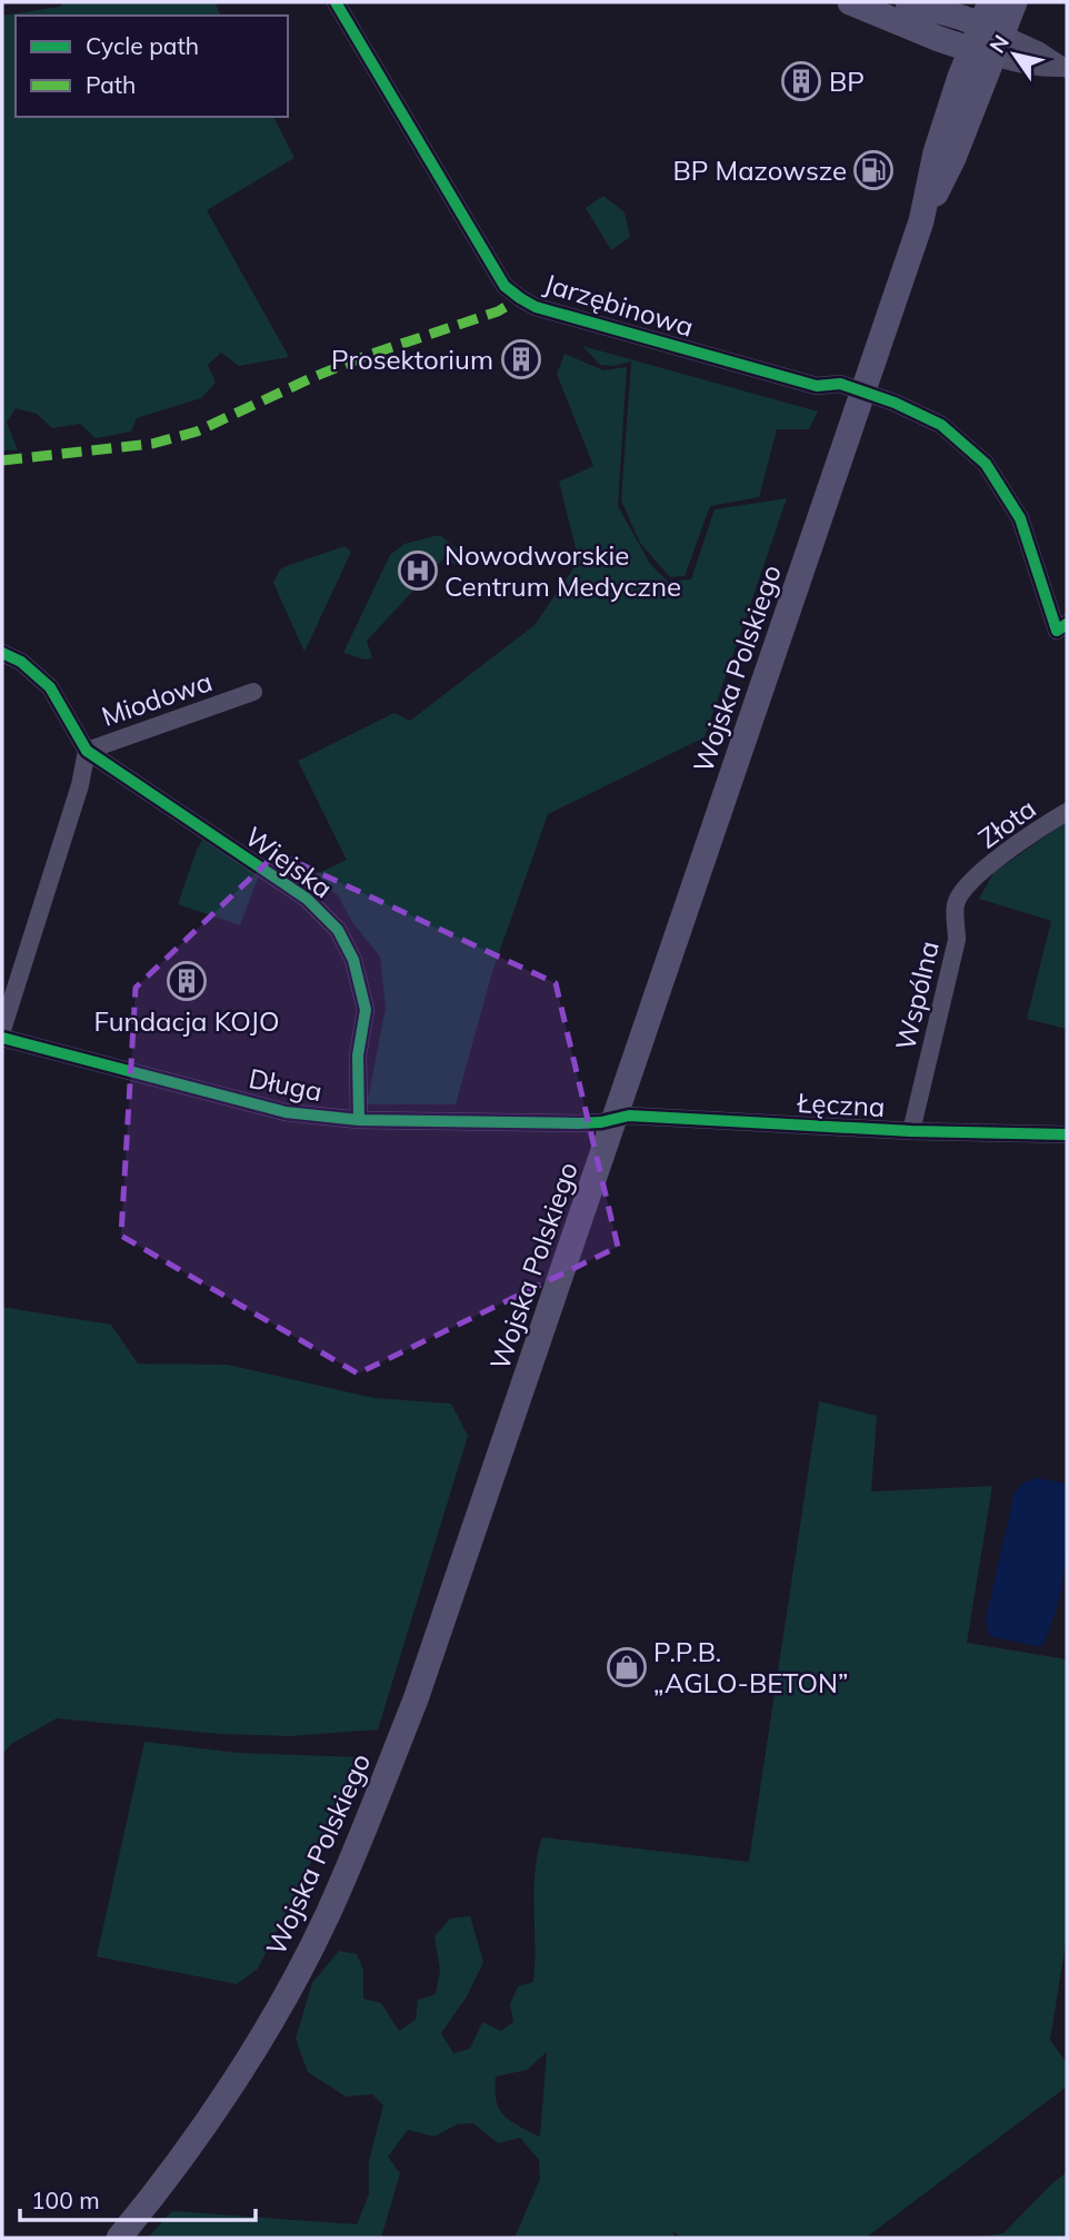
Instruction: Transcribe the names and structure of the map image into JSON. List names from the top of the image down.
{
  "streets": {
    "main road": ["Wojska Polskiego"],
    "street": [
      "Jarzębinowa",
      "Miodowa",
      "Złota",
      "Wiejska",
      "Wspólna",
      "Długa",
      "Łęczna"
    ]
  },
  "crossings": [
    ["Jarzębinowa", "Wojska Polskiego"],
    ["Wojska Polskiego", "Długa"],
    ["Wojska Polskiego", "Łęczna"],
    ["Miodowa", "Wiejska"],
    ["Złota", "Wspólna"],
    ["Wiejska", "Długa"],
    ["Wspólna", "Łęczna"],
    ["Długa", "Łęczna"]
  ],
  "places": {
    "building": ["BP", "Prosektorium", "Fundacja KOJO"],
    "fuel station": ["BP Mazowsze"],
    "hospital": ["Nowodworskie Centrum Medyczne"],
    "shop": ["P.P.B. „AGLO-BETON”"]
  },
  "legend": ["Cycle path", "Path"],
  "scale_bar": "100 m",
  "north": "top left"
}
